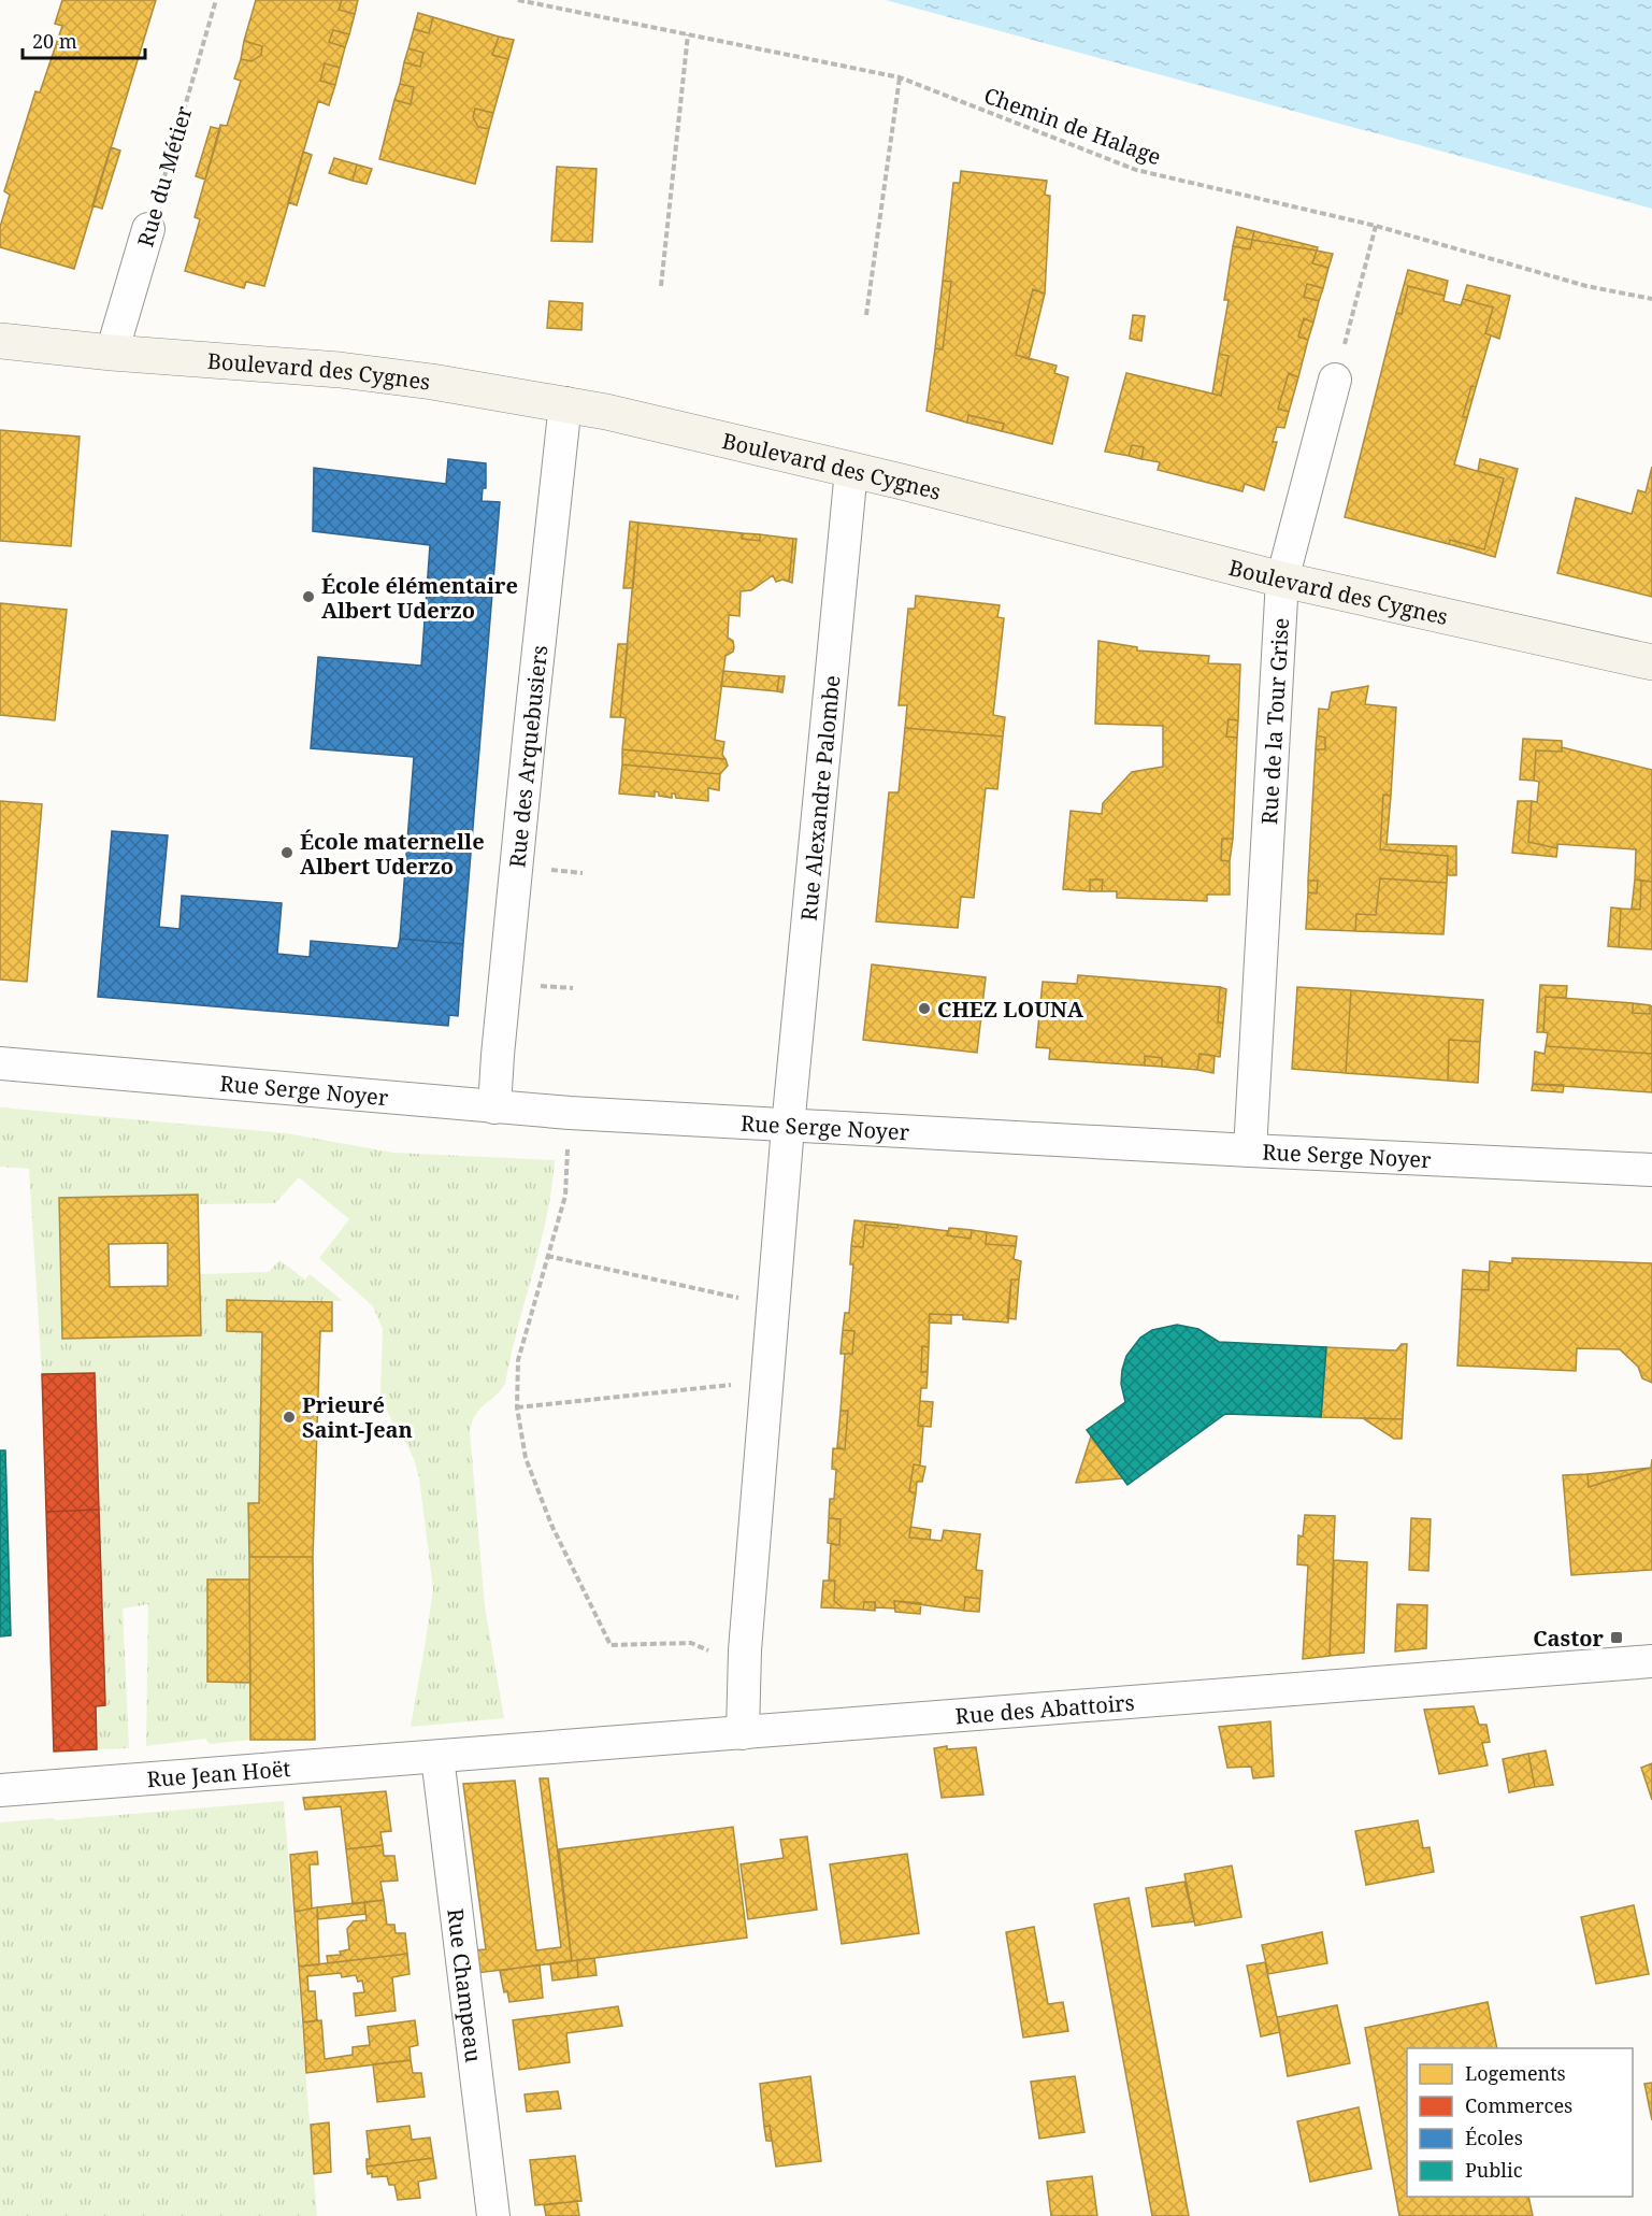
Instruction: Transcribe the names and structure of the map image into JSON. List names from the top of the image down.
{
  "streets": {
    "main road": ["Boulevard des Cygnes"],
    "street": [
      "Rue du Métier",
      "Rue de la Tour Grise",
      "Rue des Arquebusiers",
      "Rue Alexandre Palombe",
      "Rue Serge Noyer",
      "Rue des Abattoirs",
      "Rue Jean Hoët",
      "Rue Champeau"
    ],
    "path": ["Chemin de Halage"]
  },
  "crossings": [
    ["Rue du Métier", "Boulevard des Cygnes"],
    ["Boulevard des Cygnes", "Rue de la Tour Grise"],
    ["Boulevard des Cygnes", "Rue des Arquebusiers"],
    ["Boulevard des Cygnes", "Rue Alexandre Palombe"],
    ["Rue de la Tour Grise", "Rue Serge Noyer"],
    ["Rue des Arquebusiers", "Rue Serge Noyer"],
    ["Rue Alexandre Palombe", "Rue Serge Noyer"],
    ["Rue Alexandre Palombe", "Rue des Abattoirs"],
    ["Rue des Abattoirs", "Rue Jean Hoët"],
    ["Rue des Abattoirs", "Rue Champeau"],
    ["Rue Jean Hoët", "Rue Champeau"]
  ],
  "places": {
    "other": [
      "École élémentaire Albert Uderzo",
      "École maternelle Albert Uderzo",
      "CHEZ LOUNA",
      "Prieuré Saint-Jean"
    ],
    "transit": ["Castor"]
  },
  "legend": [
    "Logements",
    "Commerces",
    "Écoles",
    "Public"
  ],
  "scale_bar": "20 m"
}
